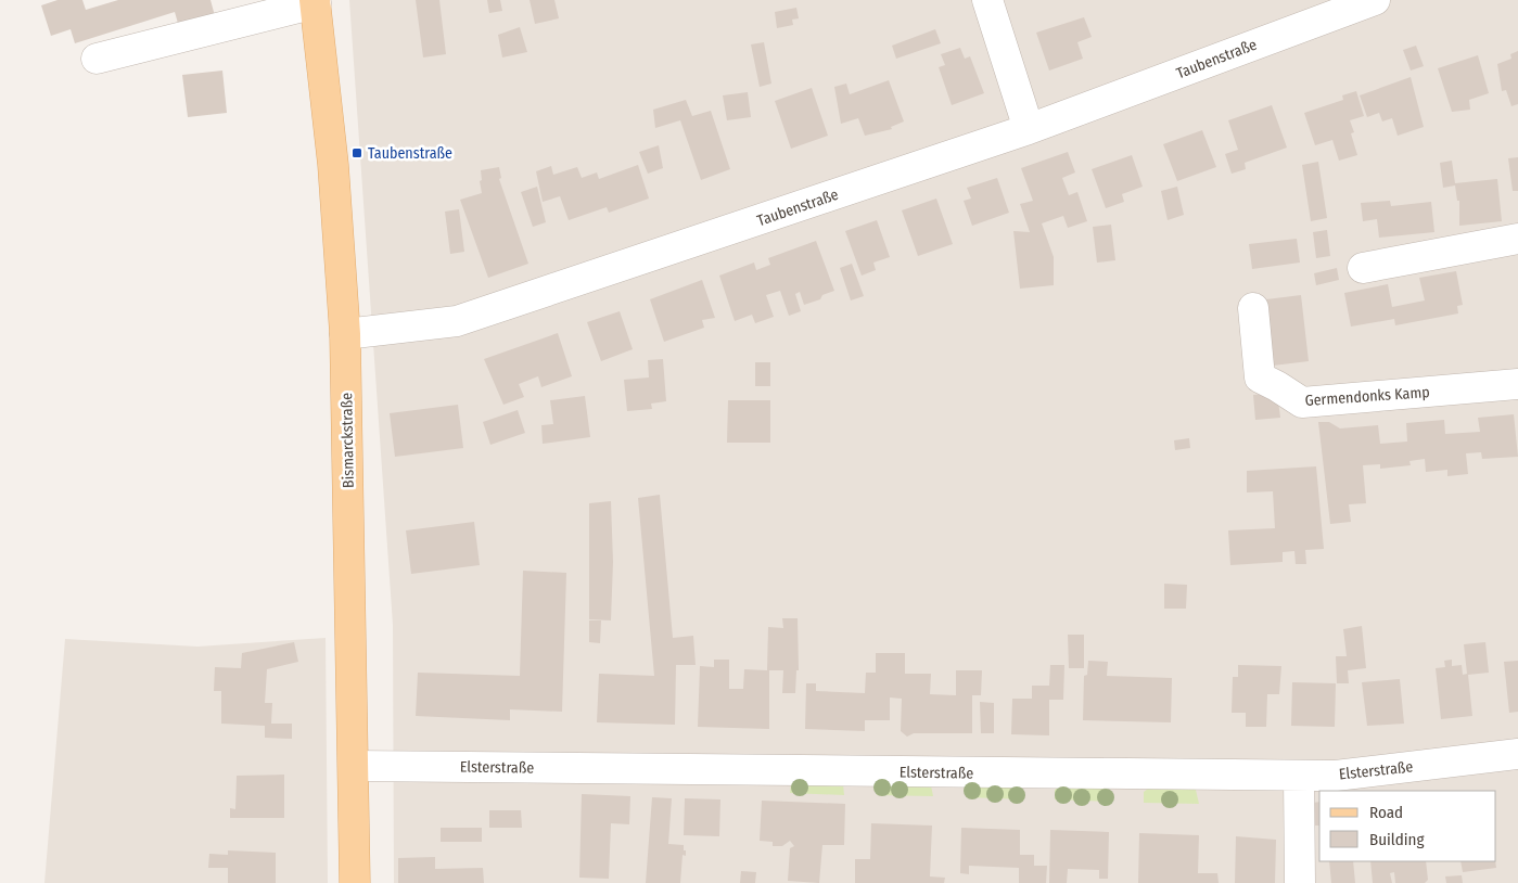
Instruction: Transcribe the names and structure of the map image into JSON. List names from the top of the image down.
{
  "streets": {
    "main road": ["Bismarckstraße"],
    "street": ["Taubenstraße", "Germendonks Kamp", "Elsterstraße"]
  },
  "crossings": [
    ["Taubenstraße", "Bismarckstraße"],
    ["Bismarckstraße", "Elsterstraße"]
  ],
  "places": {
    "transit": ["Taubenstraße"]
  },
  "legend": ["Road", "Building"]
}
